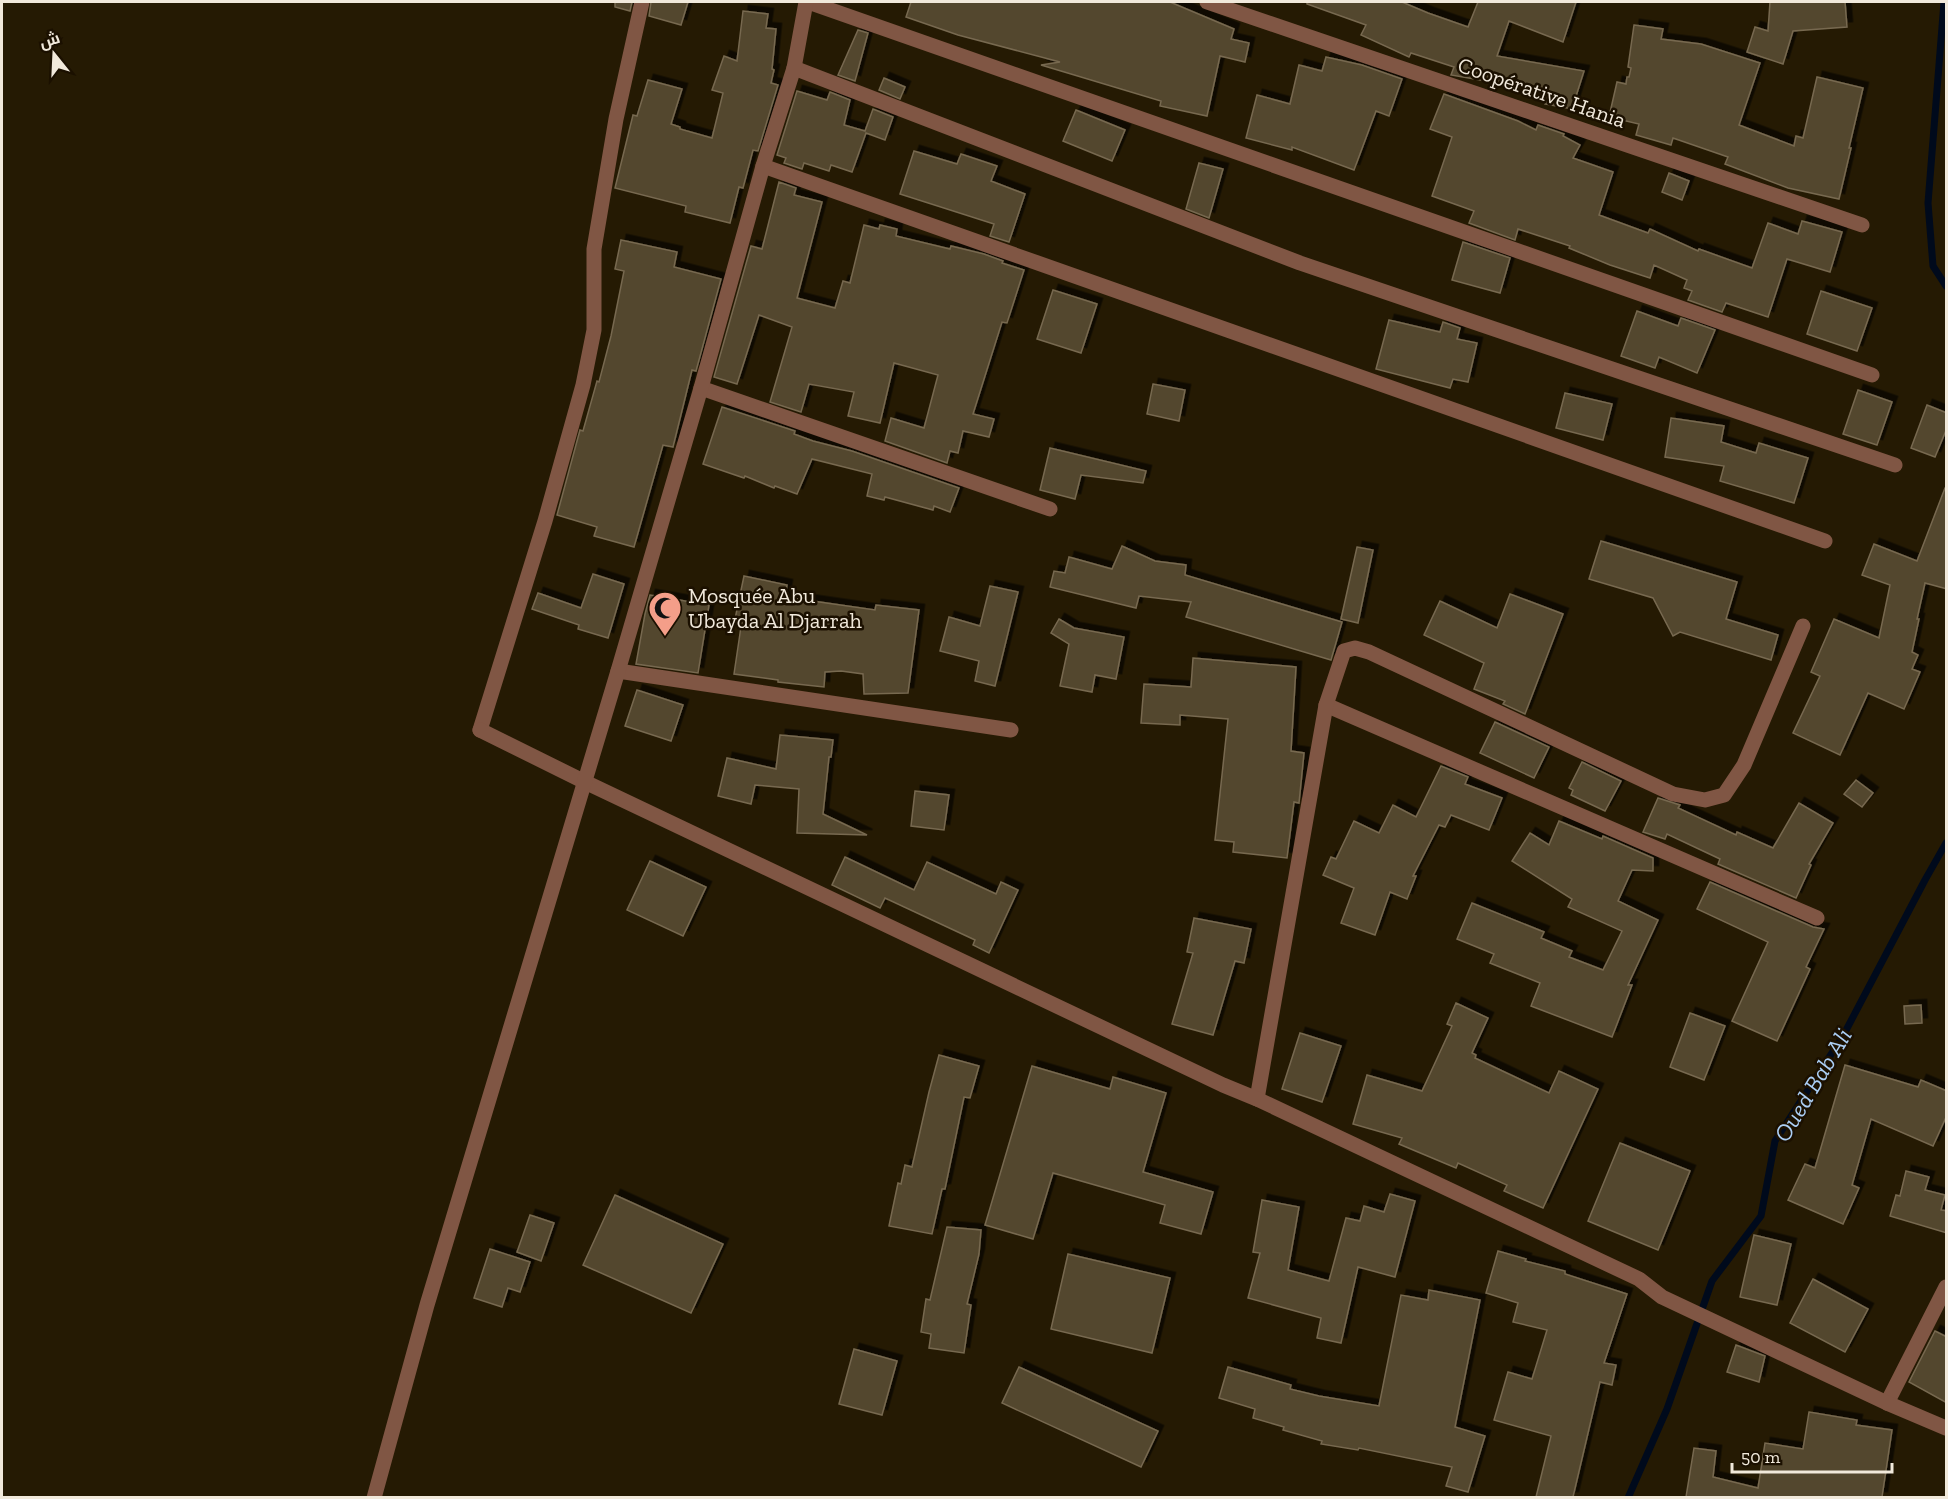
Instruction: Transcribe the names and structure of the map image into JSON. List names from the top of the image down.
{
  "streets": {
    "street": ["Coopérative Hania"]
  },
  "water": ["Oued Bab Ali"],
  "places": {
    "mosque": ["Mosquée Abu Ubayda Al Djarrah"]
  },
  "scale_bar": "50 m",
  "north": "top"
}
